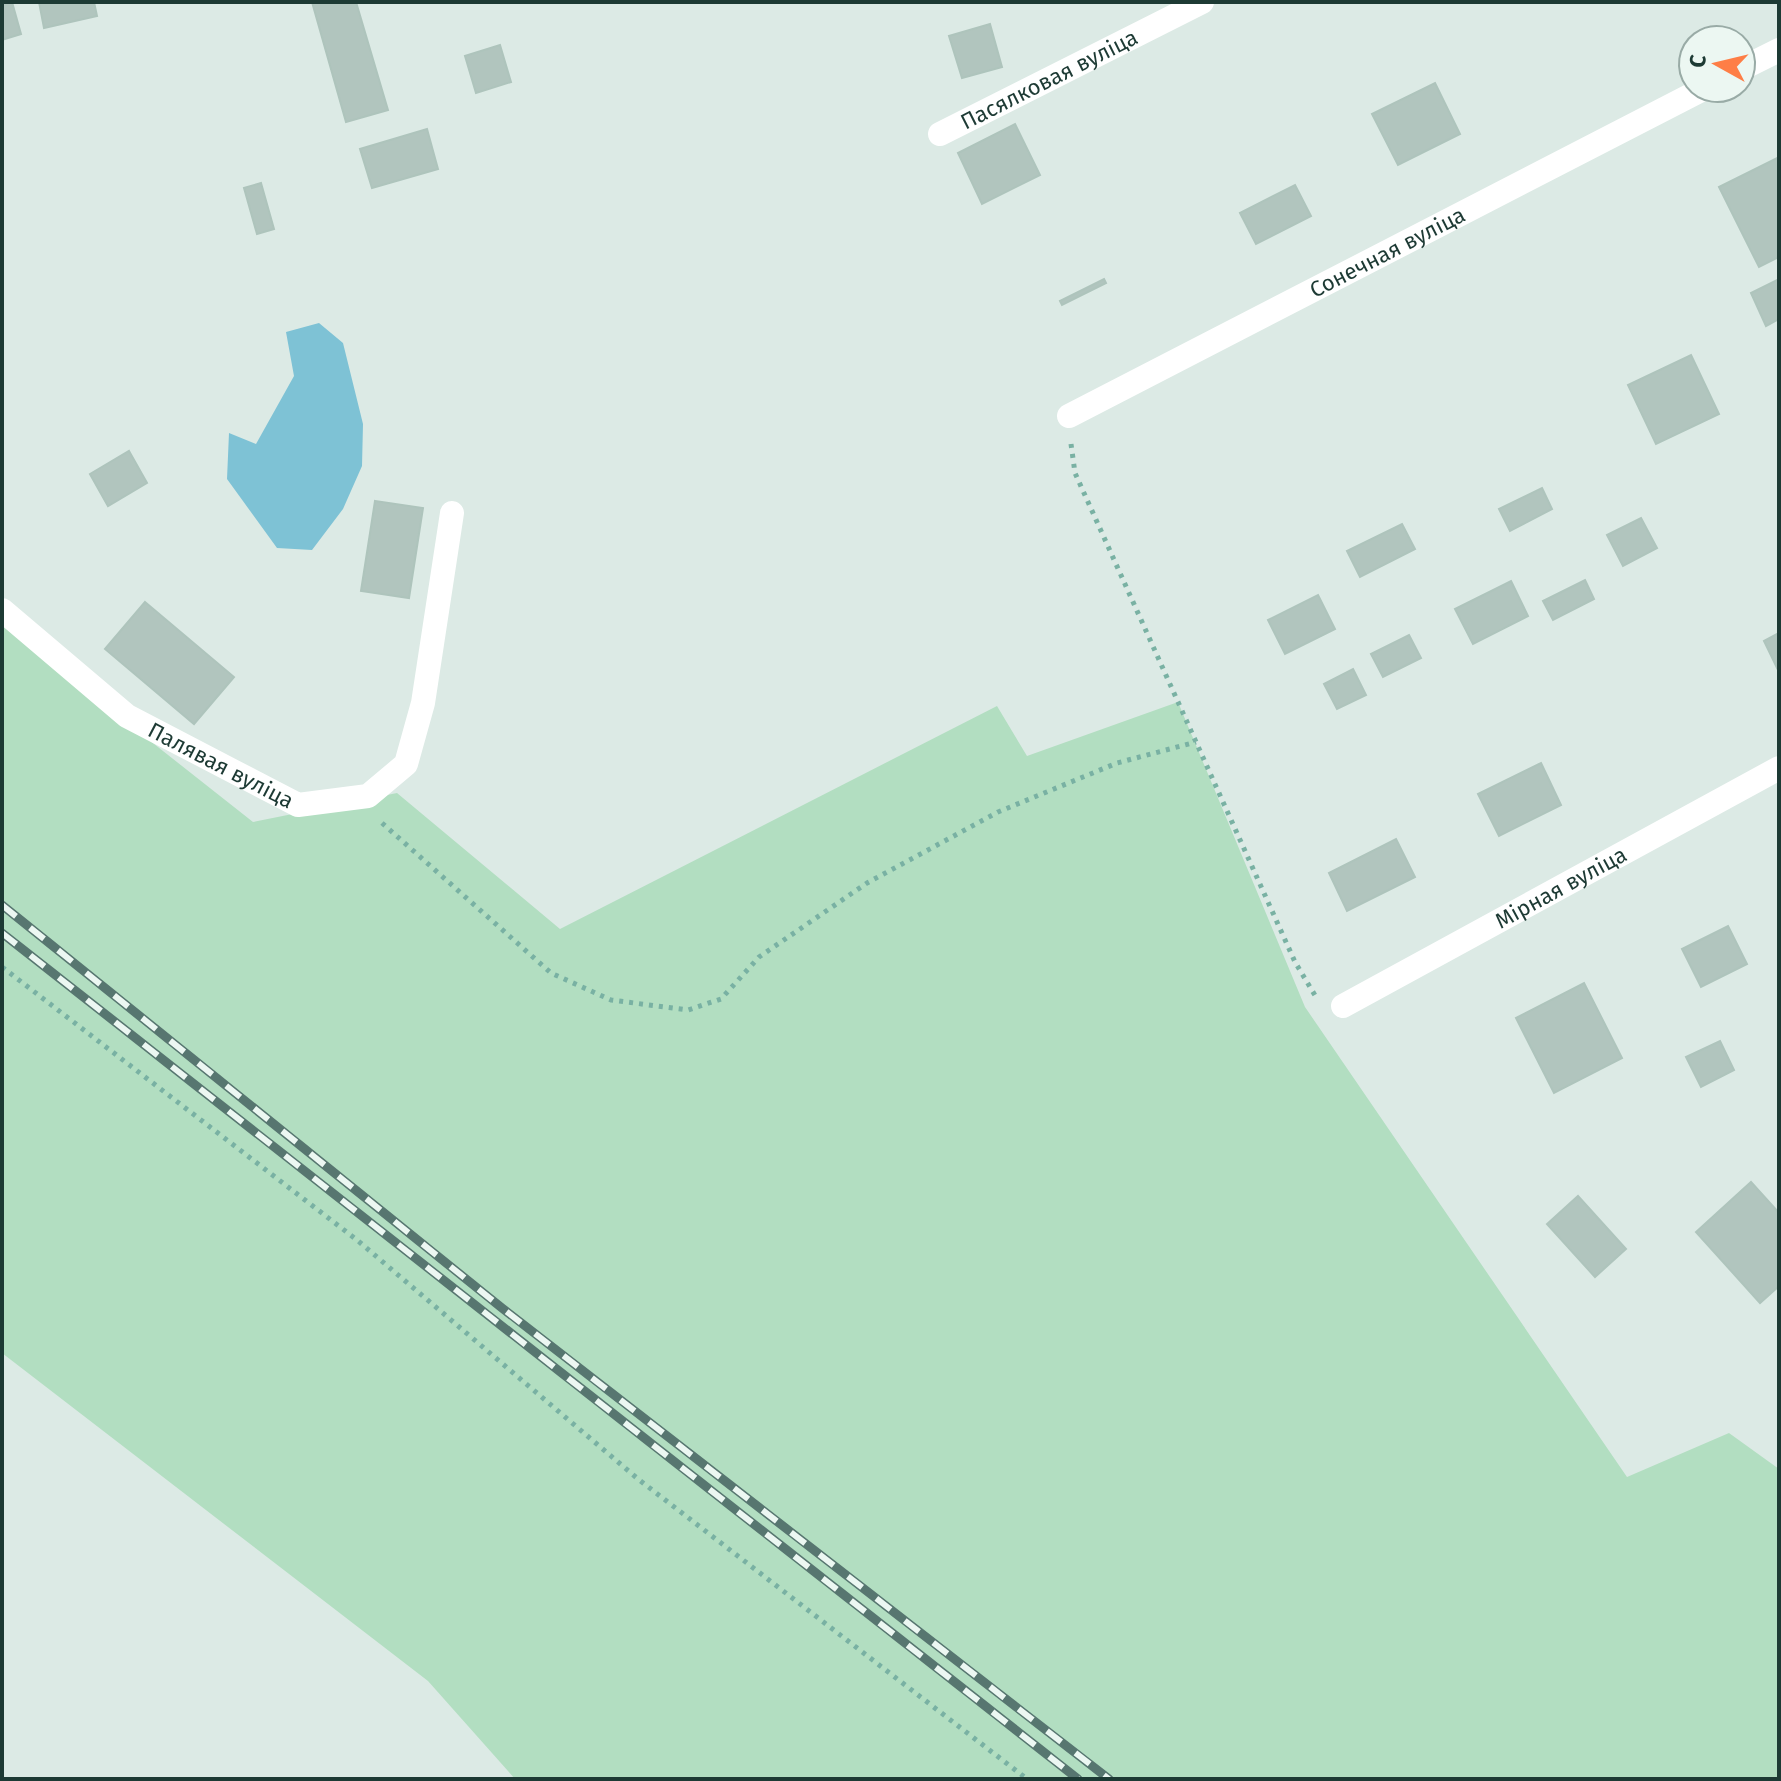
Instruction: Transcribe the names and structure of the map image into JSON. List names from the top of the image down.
{
  "streets": {
    "street": [
      "Пасялковая вуліца",
      "Сонечная вуліца",
      "Палявая вуліца",
      "Мірная вуліца"
    ]
  },
  "north": "left"
}
